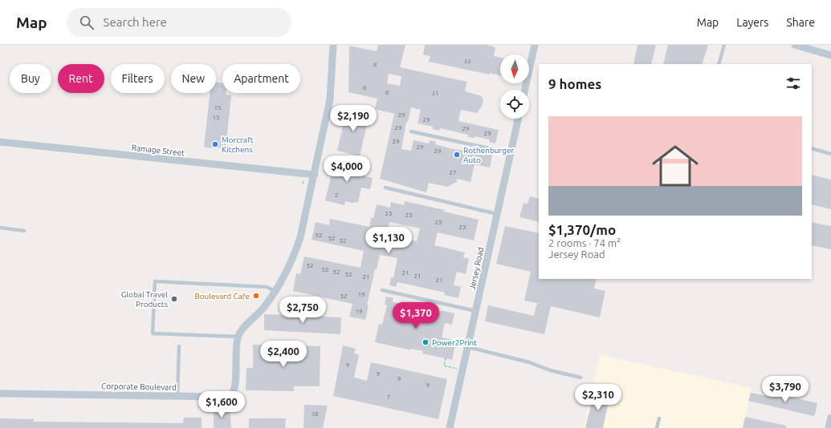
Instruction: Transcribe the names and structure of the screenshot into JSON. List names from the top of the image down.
{
  "streets": {
    "street": ["Ramage Street", "Jersey Road", "Corporate Boulevard"]
  },
  "places": [
    "Morcraft Kitchens",
    "Rothenburger Auto",
    "Boulevard Cafe",
    "Global Travel Products",
    "Power2Print"
  ],
  "house_numbers": [
    "33",
    "8",
    "6",
    "6",
    "31",
    "15",
    "29",
    "15",
    "29",
    "29",
    "29",
    "29",
    "29",
    "29",
    "29",
    "27",
    "2",
    "25",
    "25",
    "25",
    "25",
    "52",
    "52",
    "52",
    "52",
    "52",
    "52",
    "21",
    "52",
    "21",
    "21",
    "21",
    "19",
    "52",
    "19",
    "9",
    "9",
    "9",
    "9",
    "7",
    "38"
  ],
  "north": "bottom",
  "page": {
    "header": "Map",
    "search": "Search here",
    "nav": ["Map", "Layers", "Share"],
    "chip": [
      "Buy",
      "Rent",
      "Filters",
      "New",
      "Apartment"
    ],
    "heading": "9 homes",
    "list": [
      {
        "name": "$1,370/mo",
        "note": "2 rooms · 74 m² · Jersey Road"
      }
    ],
    "price": [
      "$2,190",
      "$4,000",
      "$1,130",
      "$2,750",
      "$1,370",
      "$2,400",
      "$3,790",
      "$2,310",
      "$1,600"
    ]
  }
}
